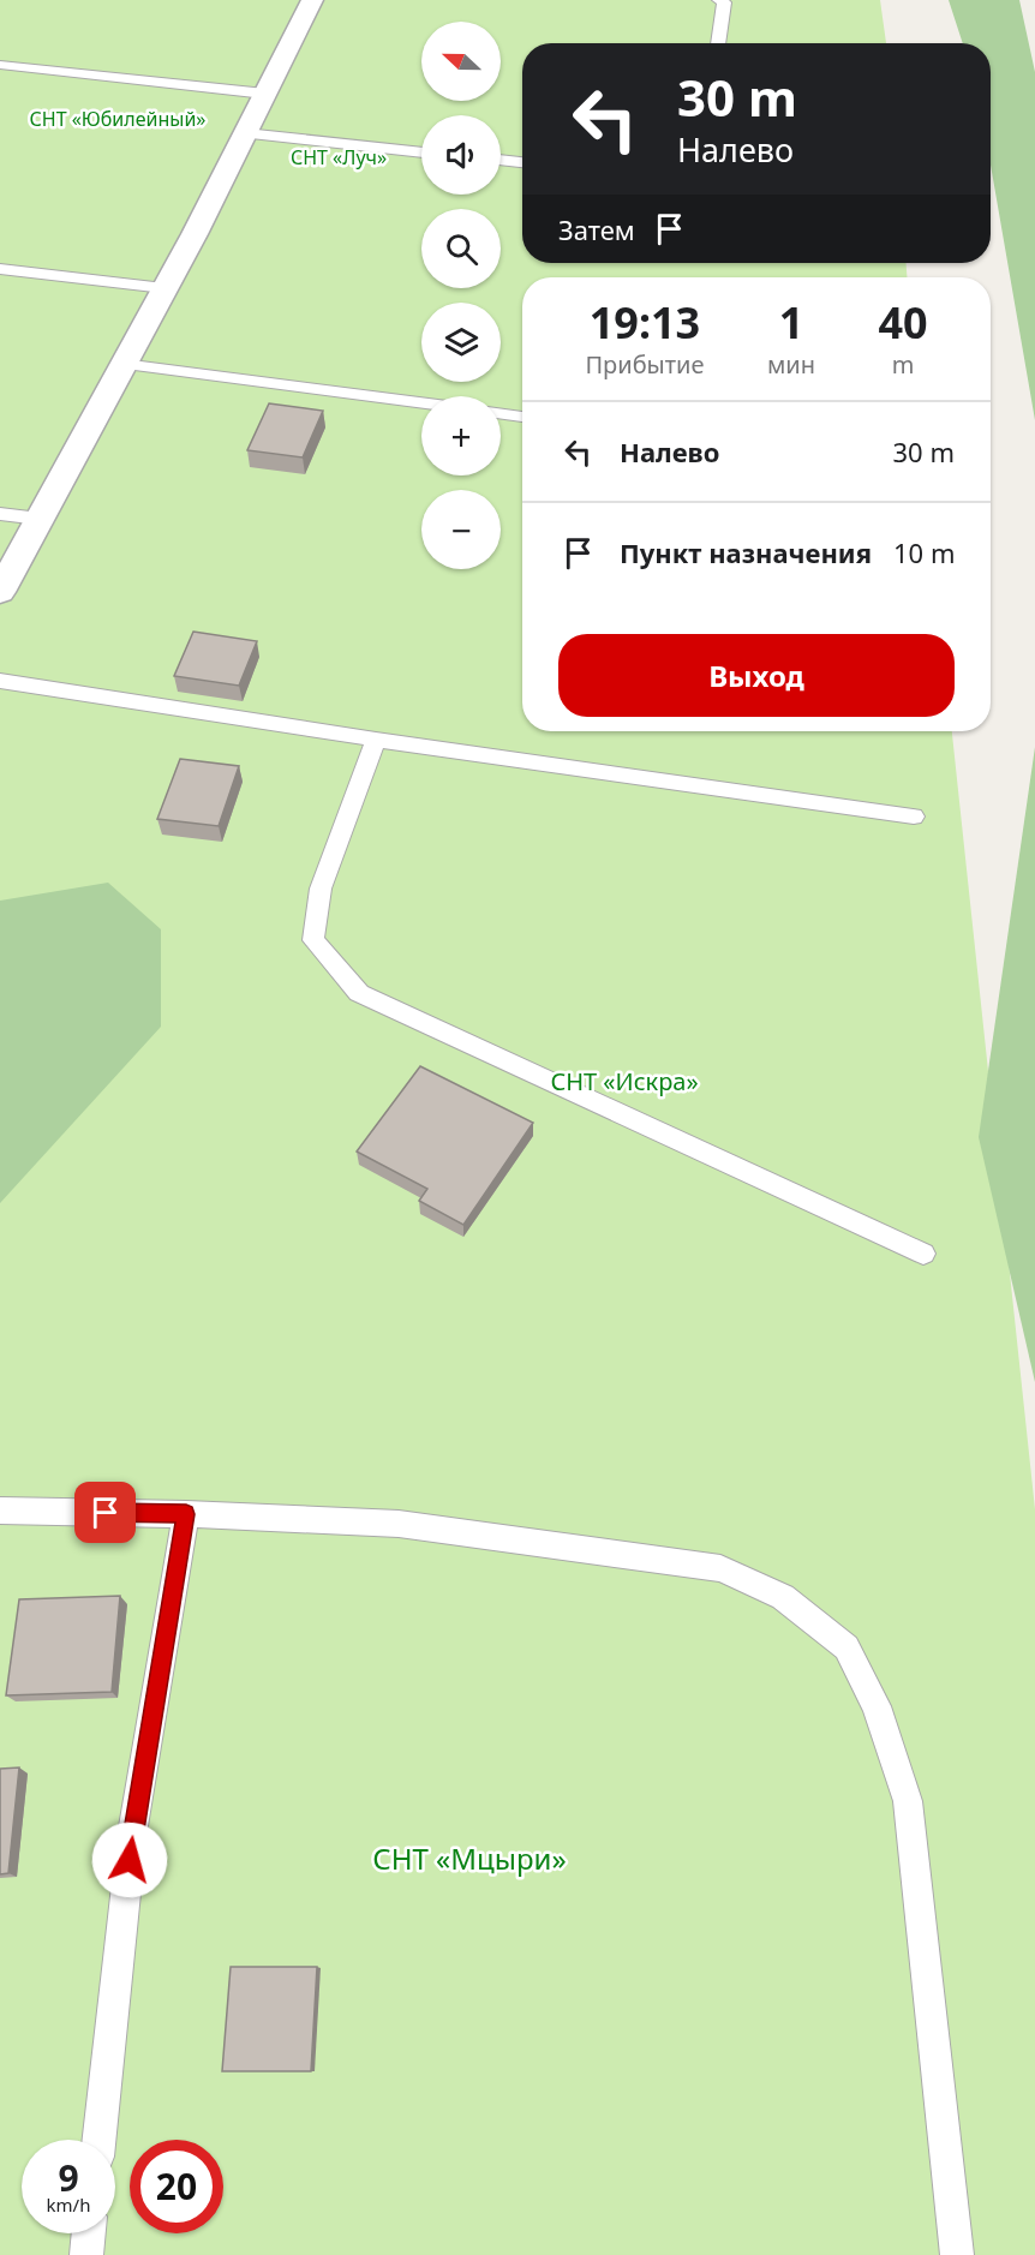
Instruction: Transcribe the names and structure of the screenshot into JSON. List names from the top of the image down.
{
  "parks": [
    "СНТ «Юбилейный»",
    "СНТ «Луч»",
    "СНТ «Искра»",
    "СНТ «Мцыри»"
  ],
  "north": "left",
  "page": {
    "map_buttons": ["+", "−"],
    "turn": ["30 m", "Налево"],
    "then": "Затем",
    "eta": [
      "19:13",
      "Прибытие",
      "1",
      "мин",
      "40",
      "m"
    ],
    "list": [
      {
        "name": "Налево",
        "value": "30 m"
      },
      {
        "name": "Пункт назначения",
        "value": "10 m"
      }
    ],
    "buttons": "Выход",
    "speed": "9 km/h",
    "limit": "20"
  }
}
